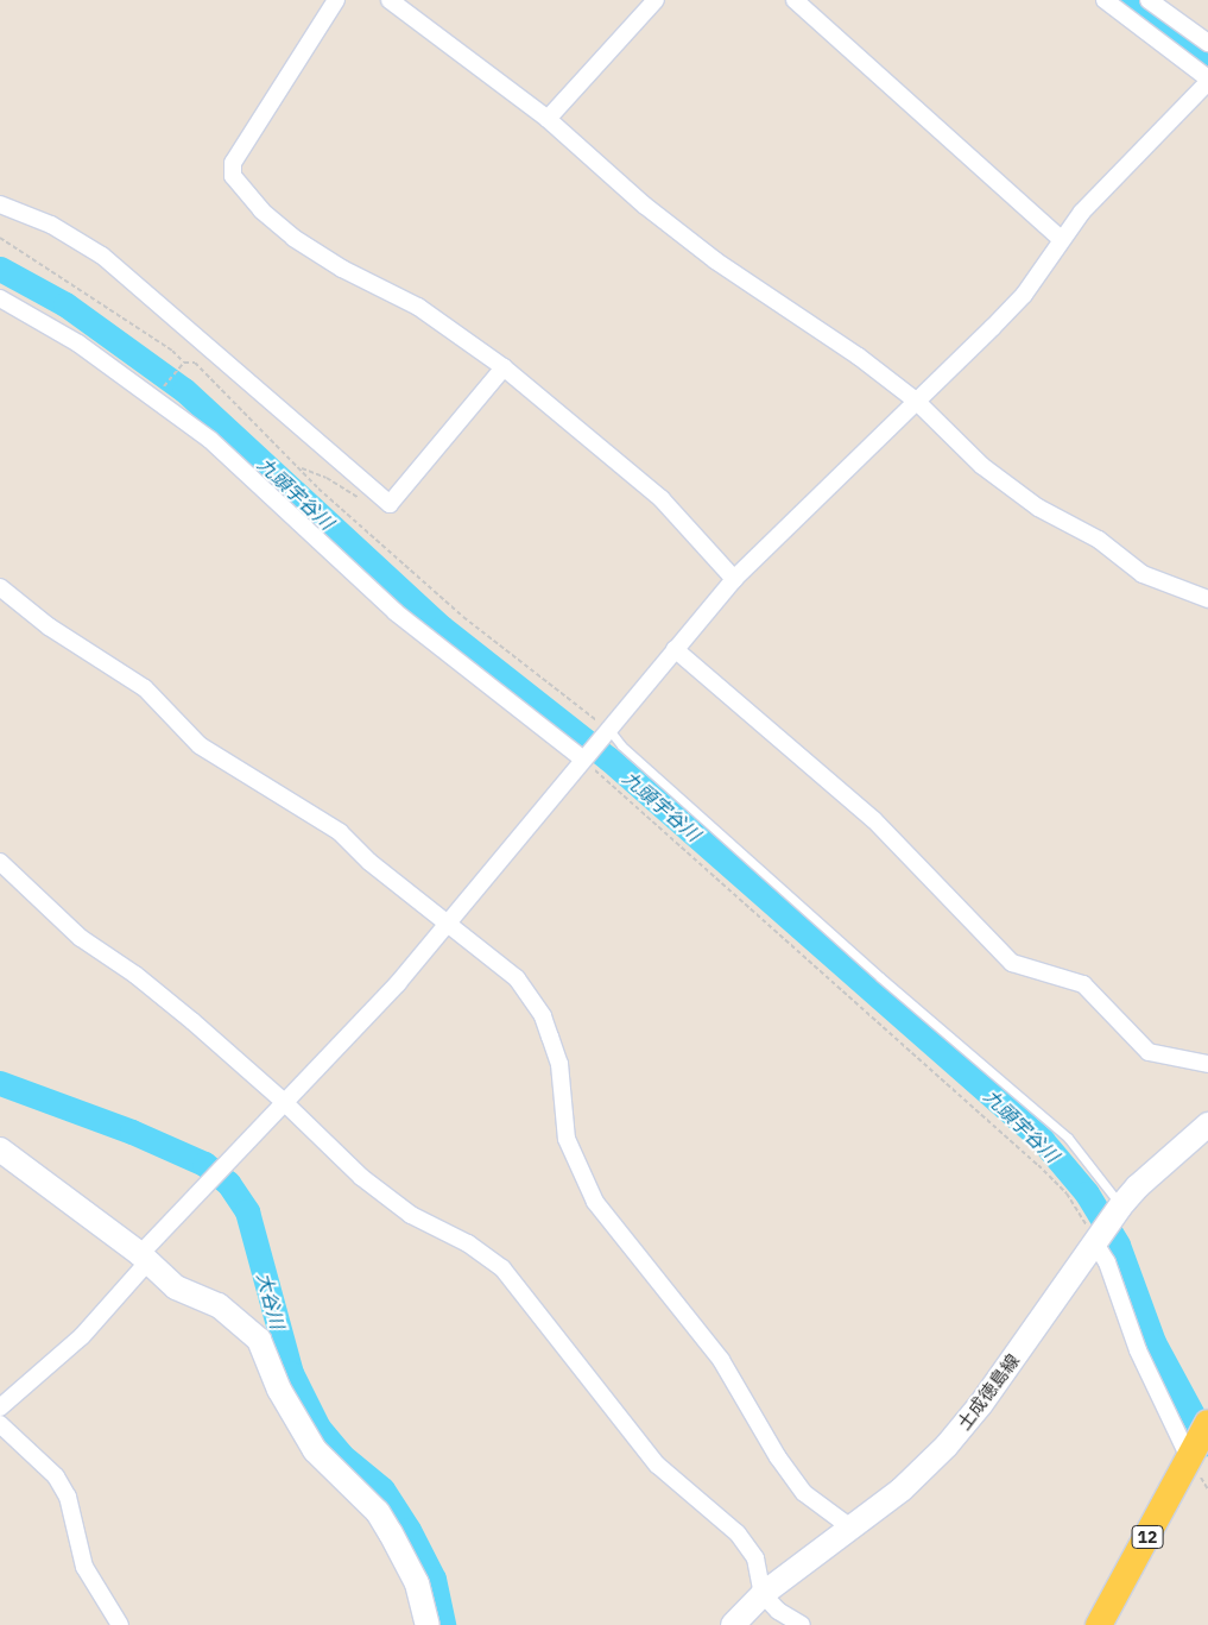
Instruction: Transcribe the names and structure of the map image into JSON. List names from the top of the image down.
{
  "streets": {
    "main road": ["土成徳島線", "12"]
  },
  "water": ["九頭宇谷川", "大谷川"]
}
